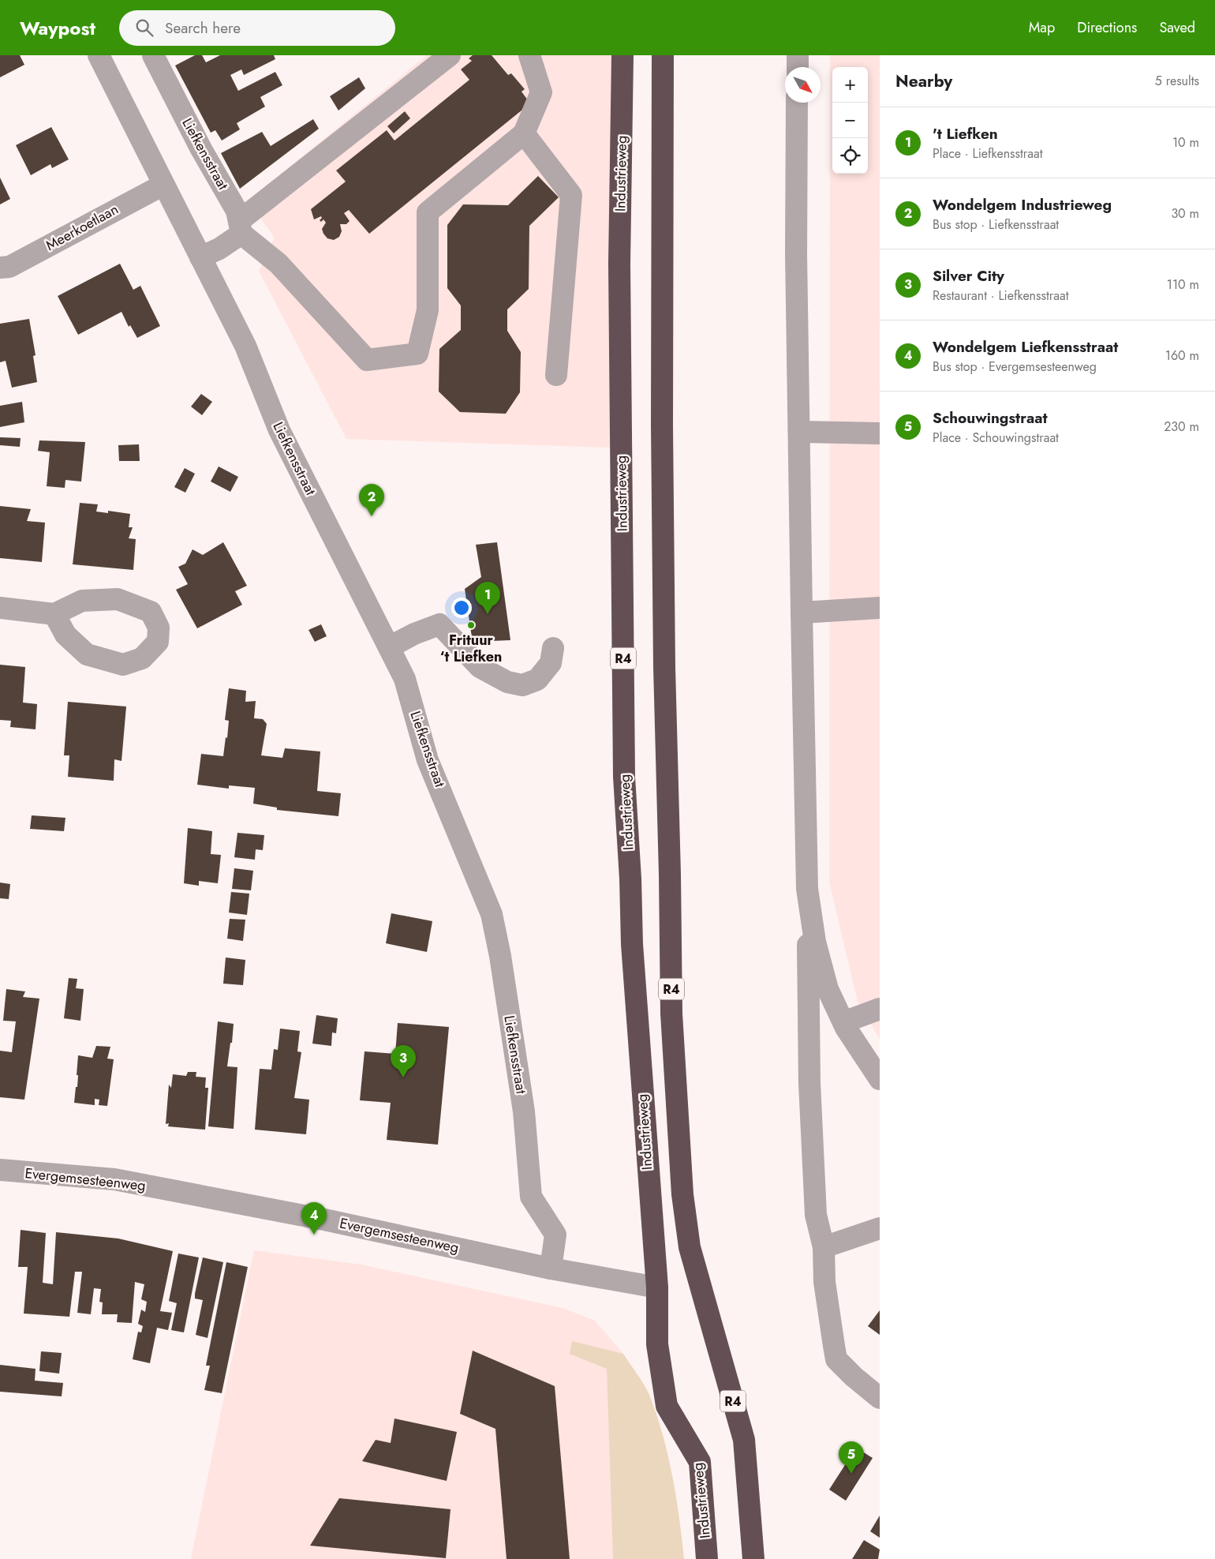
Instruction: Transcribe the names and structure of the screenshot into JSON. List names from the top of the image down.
{
  "streets": {
    "highway": ["Industrieweg", "R4"],
    "street": ["Liefkensstraat", "Meerkoetlaan", "Evergemsesteenweg"]
  },
  "crossings": [
    ["Liefkensstraat", "Meerkoetlaan"],
    ["Liefkensstraat", "Evergemsesteenweg"],
    ["Industrieweg", "Evergemsesteenweg"]
  ],
  "places": ["Frituur ‘t Liefken"],
  "north": "bottom right",
  "page": {
    "header": "Waypost",
    "search": "Search here",
    "nav": ["Map", "Directions", "Saved"],
    "heading": ["Nearby", "5 results"],
    "map_buttons": ["+", "−"],
    "list": [
      {
        "mark": "1",
        "name": "'t Liefken",
        "note": "Place · Liefkensstraat",
        "value": "10 m"
      },
      {
        "mark": "2",
        "name": "Wondelgem Industrieweg",
        "note": "Bus stop · Liefkensstraat",
        "value": "30 m"
      },
      {
        "mark": "3",
        "name": "Silver City",
        "note": "Restaurant · Liefkensstraat",
        "value": "110 m"
      },
      {
        "mark": "4",
        "name": "Wondelgem Liefkensstraat",
        "note": "Bus stop · Evergemsesteenweg",
        "value": "160 m"
      },
      {
        "mark": "5",
        "name": "Schouwingstraat",
        "note": "Place · Schouwingstraat",
        "value": "230 m"
      }
    ],
    "pins": [
      "2",
      "1",
      "3",
      "4",
      "5"
    ]
  }
}
